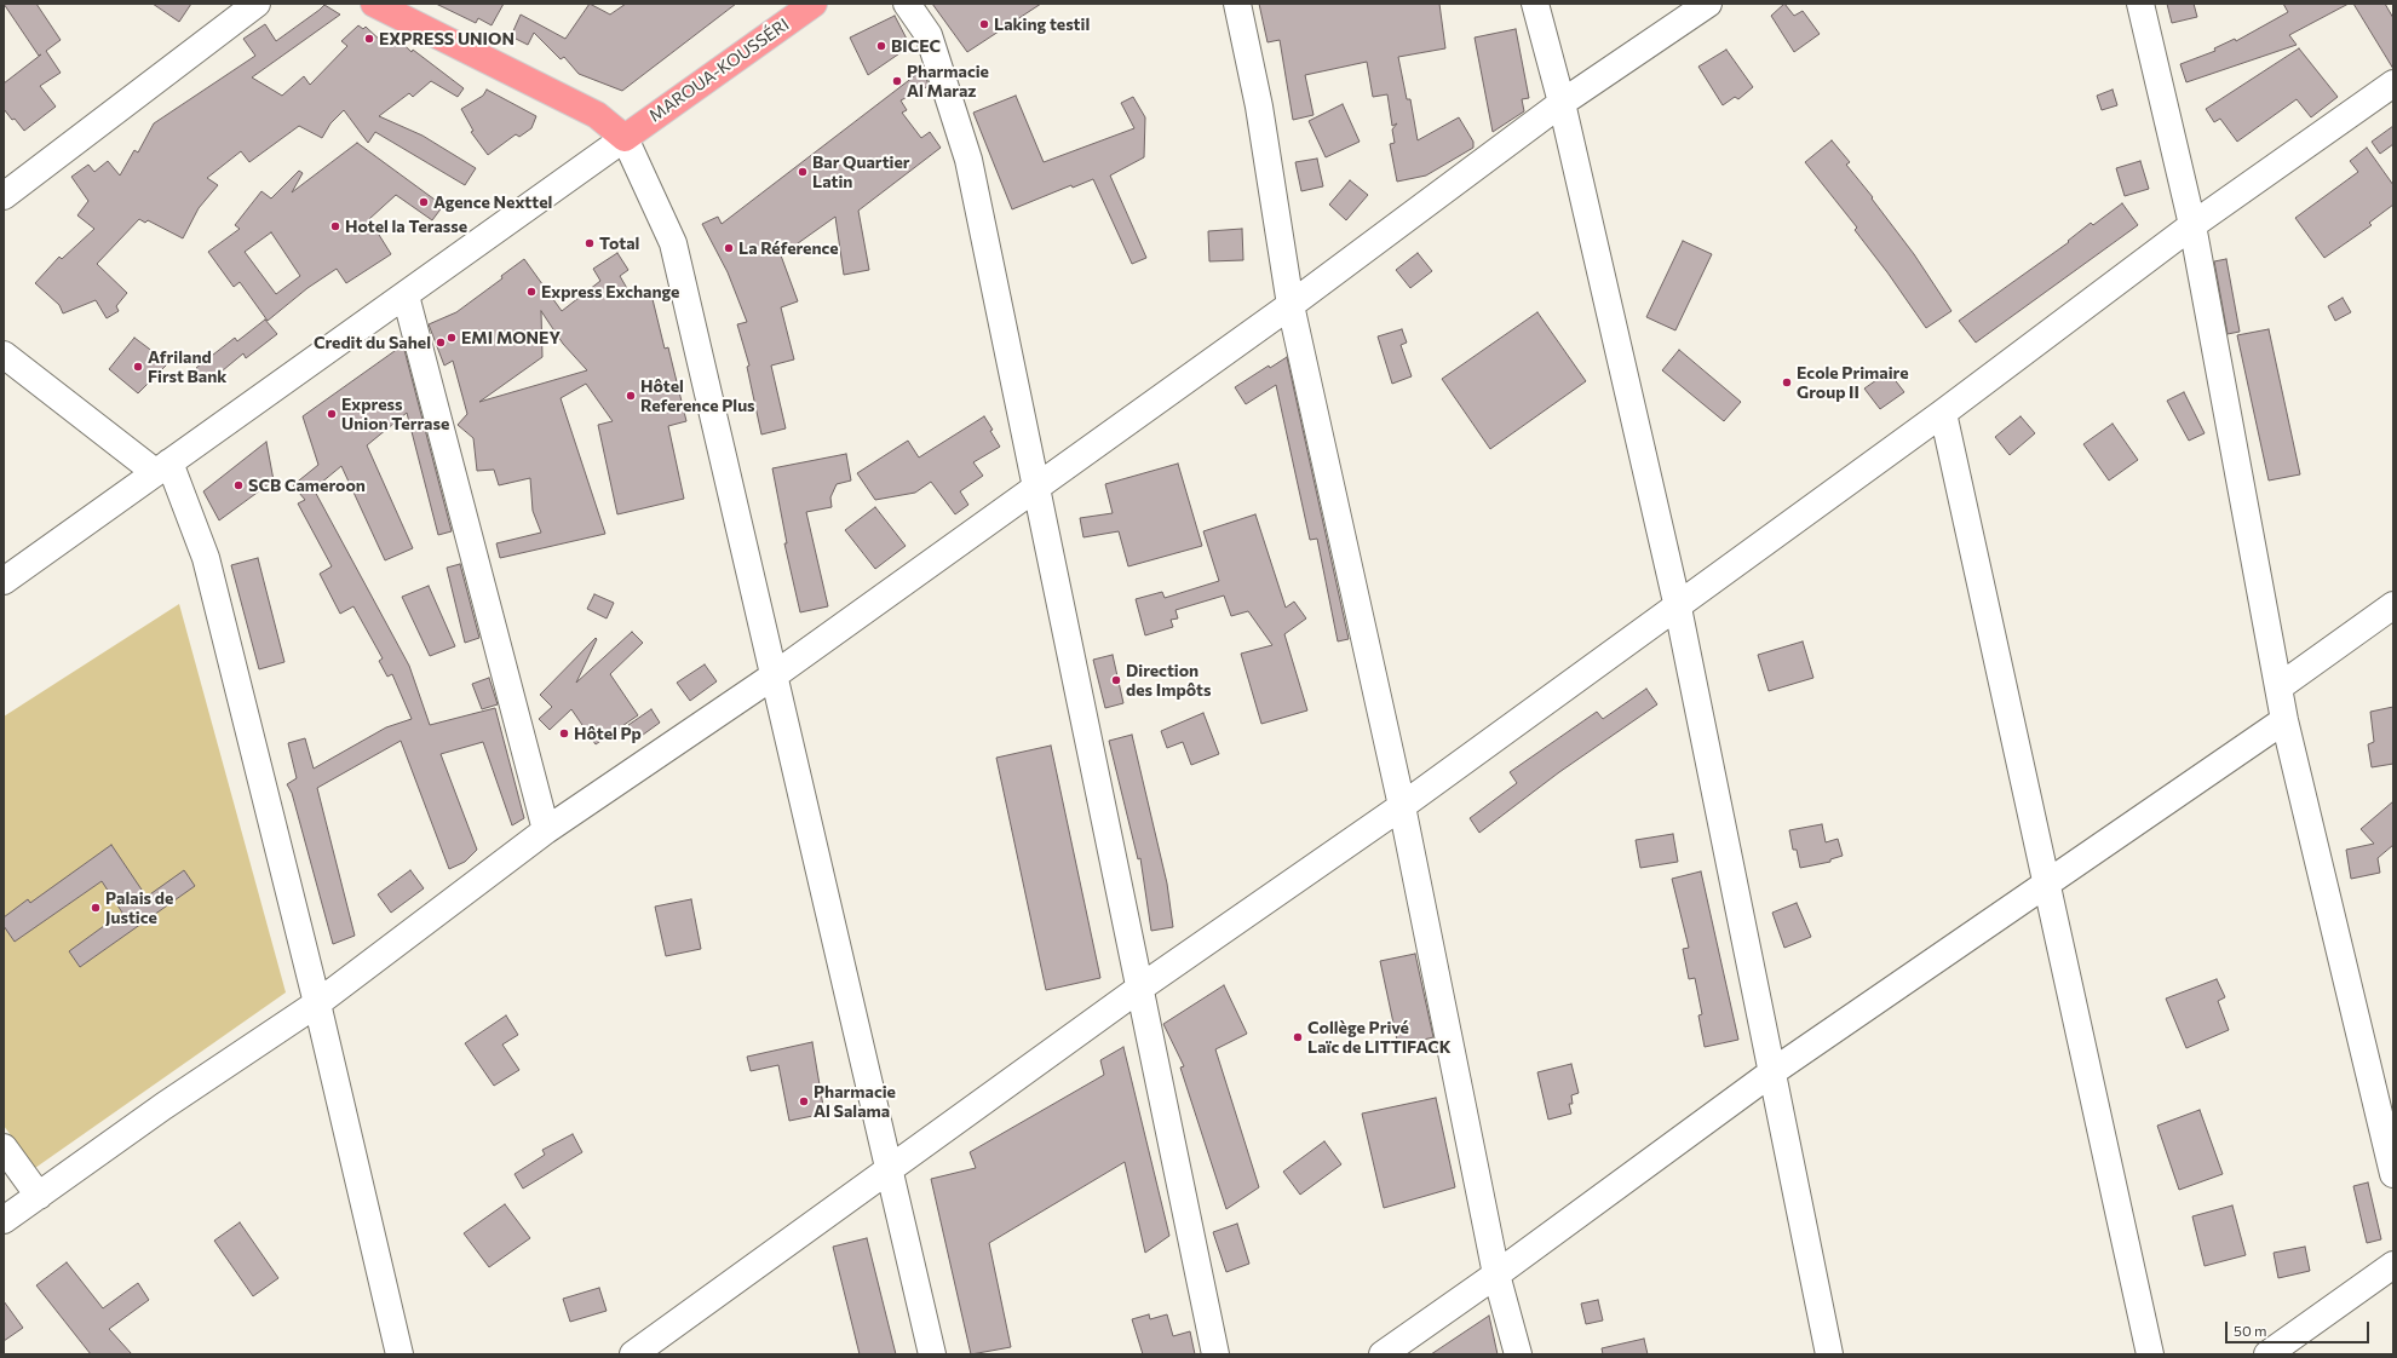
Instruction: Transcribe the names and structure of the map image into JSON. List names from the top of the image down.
{
  "streets": {
    "highway": ["MAROUA-KOUSSÉRI"]
  },
  "places": [
    "Laking testil",
    "EXPRESS UNION",
    "BICEC",
    "Pharmacie Al Maraz",
    "Bar Quartier Latin",
    "Agence Nexttel",
    "Hotel la Terasse",
    "Total",
    "La Réference",
    "Express Exchange",
    "EMI MONEY",
    "Credit du Sahel",
    "Afriland First Bank",
    "Ecole Primaire Group II",
    "Hôtel Reference Plus",
    "Express Union Terrase",
    "SCB Cameroon",
    "Direction des Impôts",
    "Hôtel Pp",
    "Palais de Justice",
    "Collège Privé Laïc de LITTIFACK",
    "Pharmacie Al Salama"
  ],
  "scale_bar": "50 m"
}
